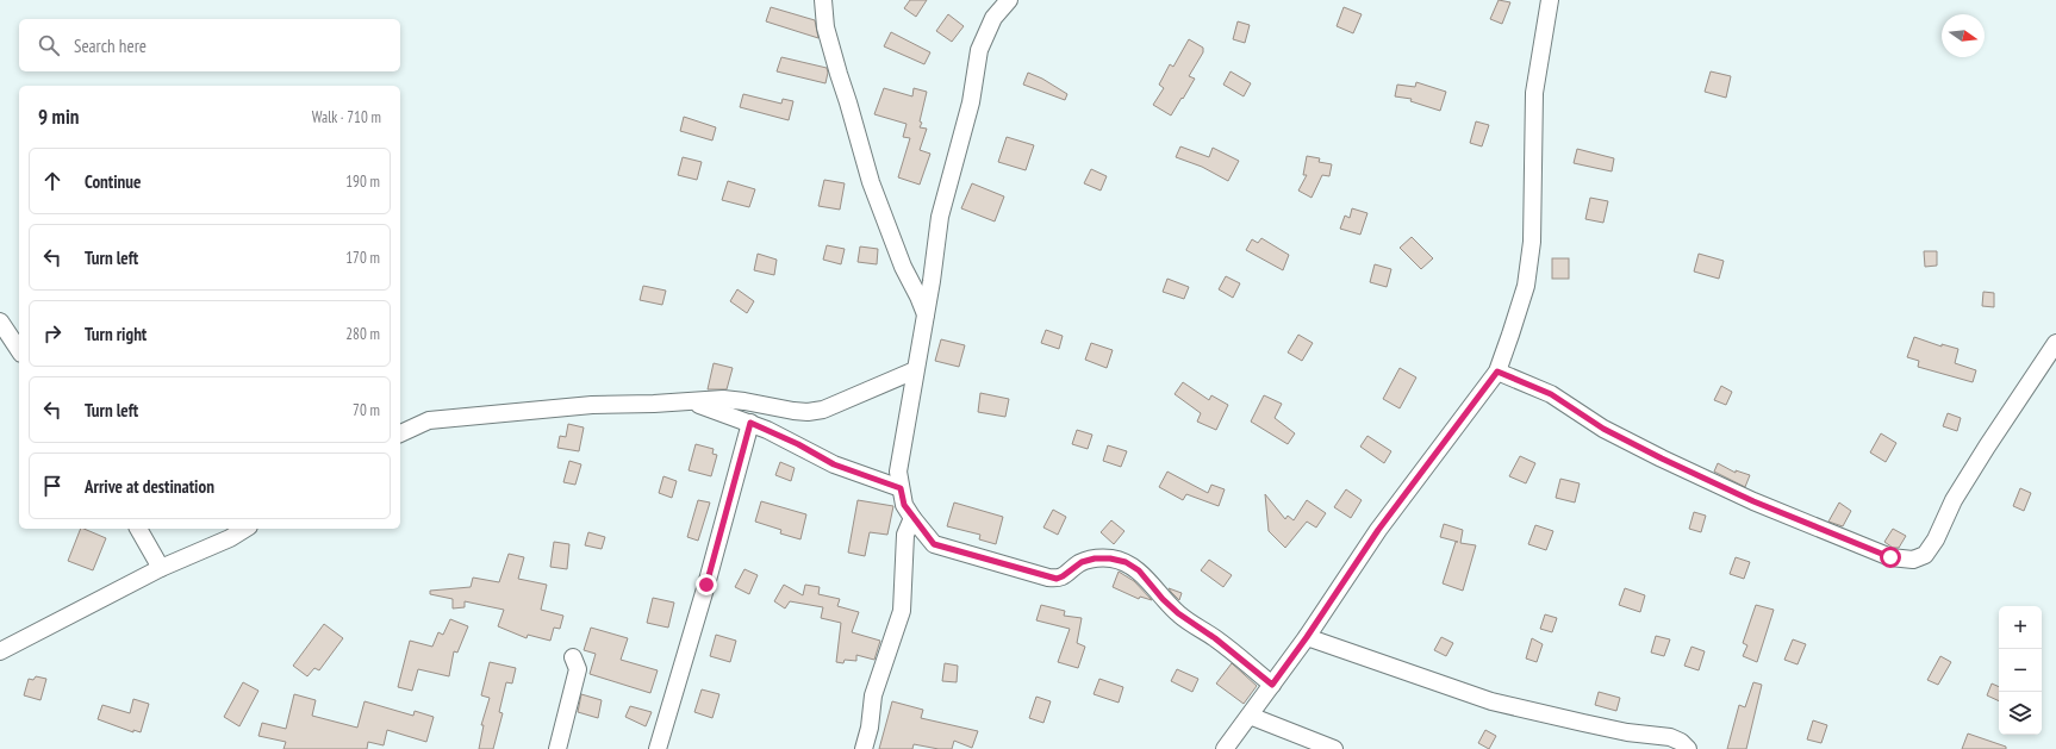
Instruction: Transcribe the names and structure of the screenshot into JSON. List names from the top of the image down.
{
  "north": "right",
  "page": {
    "search": "Search here",
    "heading": ["9 min", "Walk · 710 m"],
    "list": [
      ["Continue", "190 m"],
      ["Turn left", "170 m"],
      ["Turn right", "280 m"],
      ["Turn left", "70 m"],
      "Arrive at destination"
    ],
    "map_buttons": ["+", "−"]
  }
}
